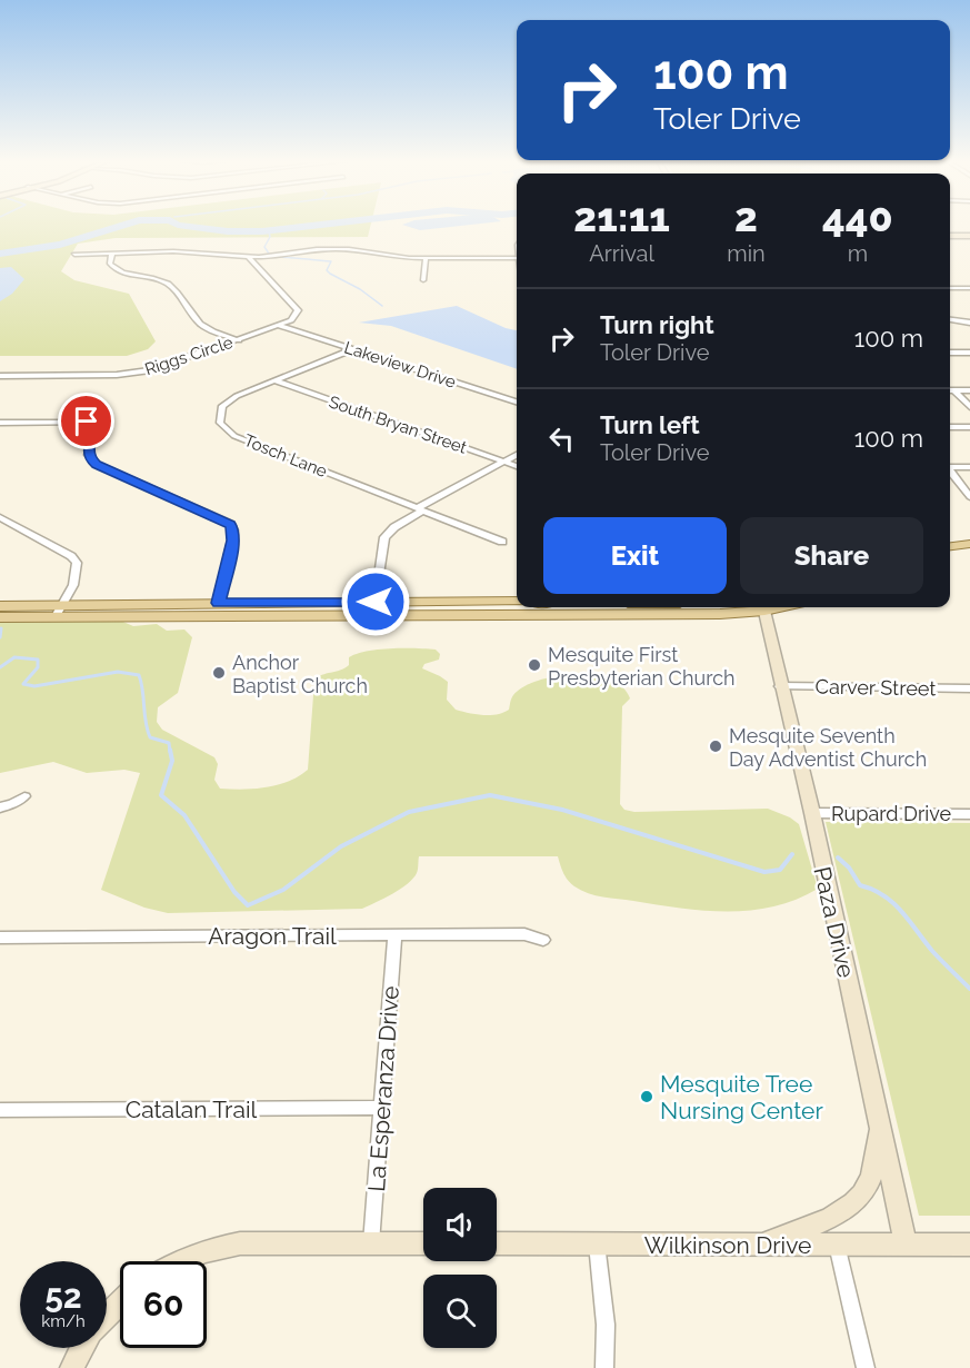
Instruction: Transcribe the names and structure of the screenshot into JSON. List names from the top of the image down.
{
  "streets": {
    "street": [
      "Riggs Circle",
      "Lakeview Drive",
      "South Bryan Street",
      "Tosch Lane",
      "Carver Street",
      "Rupard Drive",
      "Paza Drive",
      "Aragon Trail",
      "La Esperanza Drive",
      "Catalan Trail",
      "Wilkinson Drive"
    ]
  },
  "crossings": [
    ["Riggs Circle", "Lakeview Drive"],
    ["Lakeview Drive", "Tosch Lane"],
    ["South Bryan Street", "Tosch Lane"],
    ["Carver Street", "Paza Drive"],
    ["Rupard Drive", "Paza Drive"],
    ["Paza Drive", "Wilkinson Drive"],
    ["Aragon Trail", "La Esperanza Drive"],
    ["La Esperanza Drive", "Catalan Trail"]
  ],
  "places": [
    "Mesquite First Presbyterian Church",
    "Anchor Baptist Church",
    "Mesquite Seventh Day Adventist Church",
    "Mesquite Tree Nursing Center"
  ],
  "page": {
    "turn": ["100 m", "Toler Drive"],
    "eta": [
      "21:11",
      "Arrival",
      "2",
      "min",
      "440",
      "m"
    ],
    "list": [
      {
        "name": "Turn right",
        "note": "Toler Drive",
        "value": "100 m"
      },
      {
        "name": "Turn left",
        "note": "Toler Drive",
        "value": "100 m"
      }
    ],
    "buttons": ["Exit", "Share"],
    "speed": "52 km/h",
    "limit": "60"
  }
}
